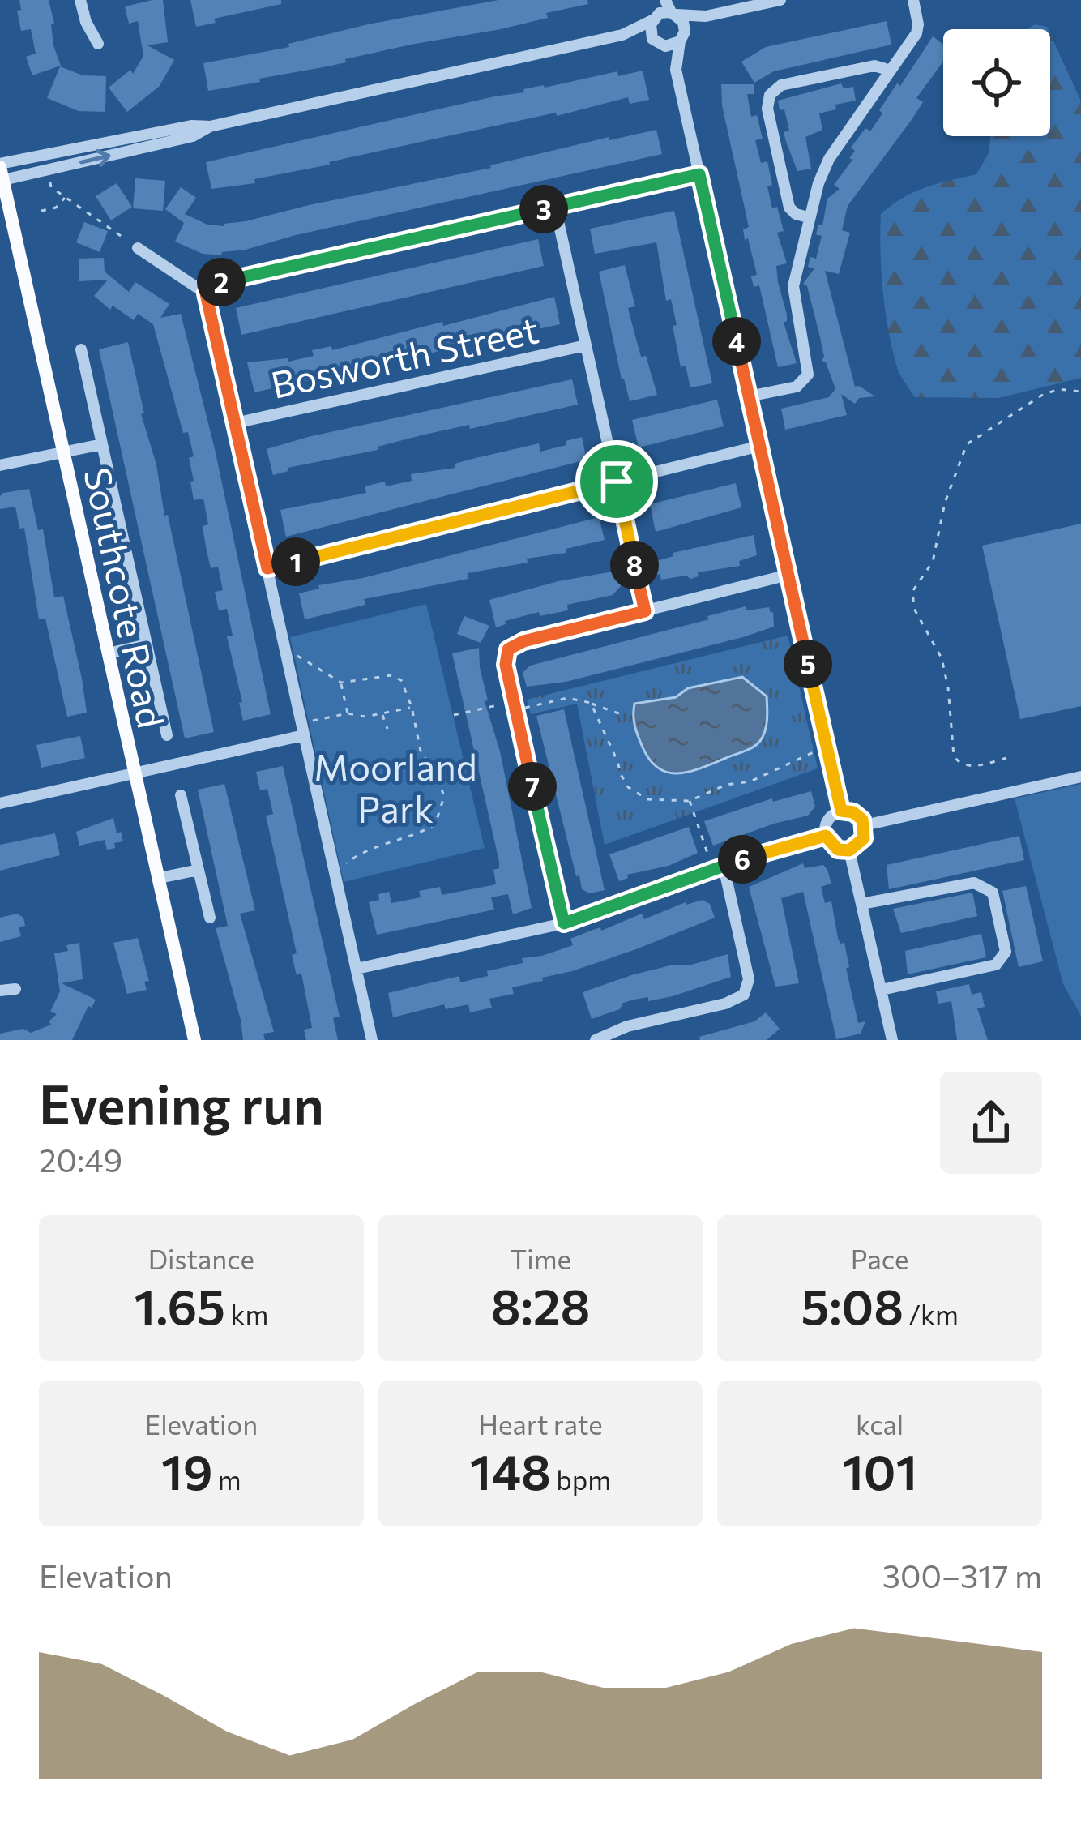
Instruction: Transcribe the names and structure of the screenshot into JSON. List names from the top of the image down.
{
  "streets": {
    "main road": ["Southcote Road"],
    "street": ["Bosworth Street"]
  },
  "parks": ["Moorland Park"],
  "page": {
    "pins": [
      "3",
      "2",
      "4",
      "1",
      "8",
      "5",
      "7",
      "6"
    ],
    "heading": ["Evening run", "20:49"],
    "stats": [
      ["Distance", "1.65 km"],
      ["Time", "8:28"],
      ["Pace", "5:08 /km"],
      ["Elevation", "19 m"],
      ["Heart rate", "148 bpm"],
      ["kcal", "101"]
    ],
    "chart": ["Elevation", "300–317 m"]
  }
}
